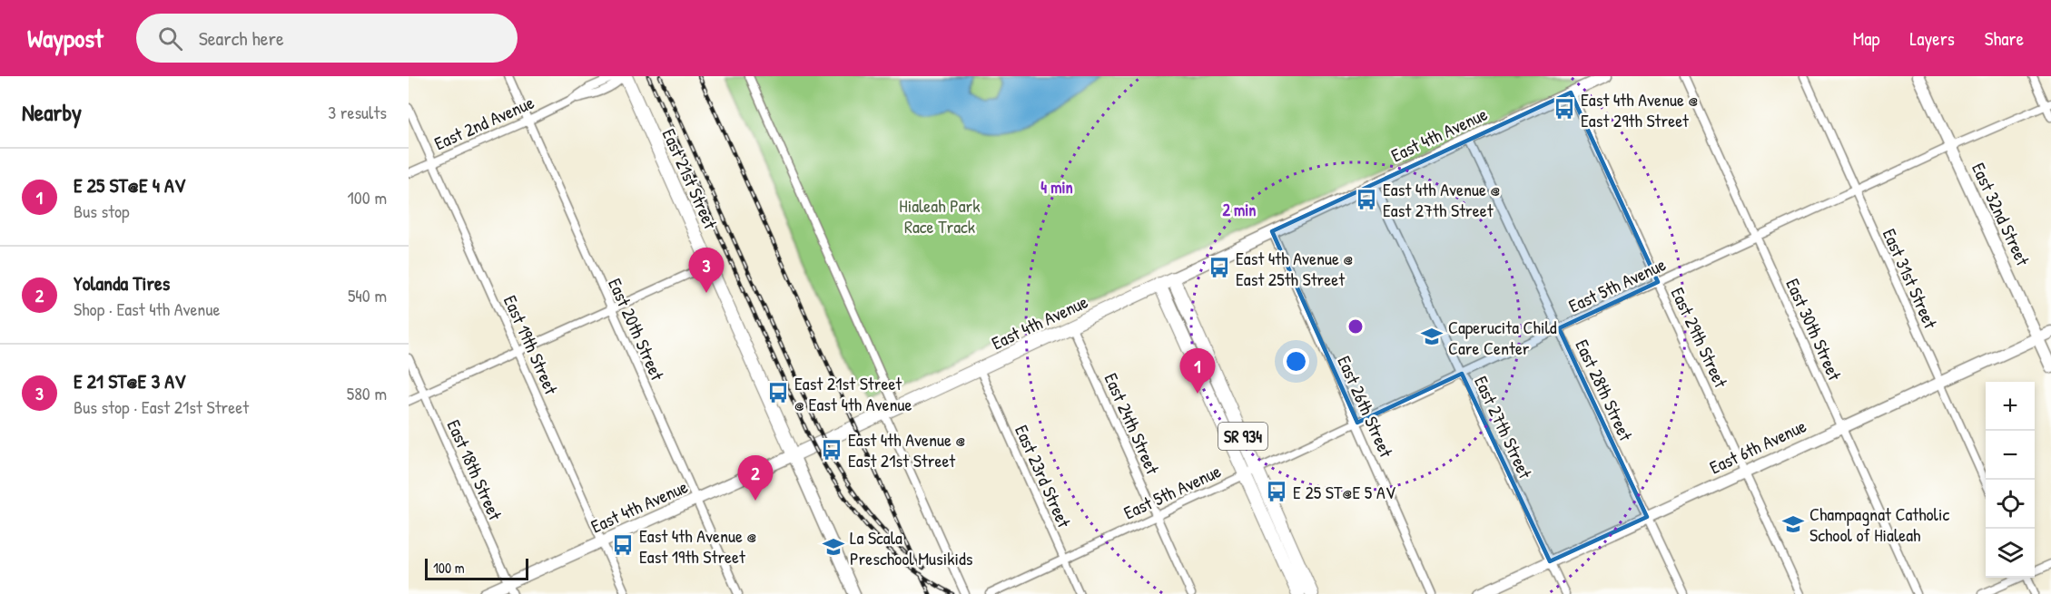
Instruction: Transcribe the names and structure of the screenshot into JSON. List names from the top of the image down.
{
  "streets": {
    "main road": [
      "East 4th Avenue",
      "East 21st Street",
      "East 32nd Street",
      "SR 934",
      "East 6th Avenue"
    ],
    "street": [
      "East 2nd Avenue",
      "East 31st Street",
      "East 5th Avenue",
      "East 20th Street",
      "East 30th Street",
      "East 29th Street",
      "East 19th Street",
      "East 28th Street",
      "East 26th Street",
      "East 24th Street",
      "East 27th Street",
      "East 18th Street",
      "East 23rd Street"
    ]
  },
  "crossings": [
    ["East 2nd Avenue", "East 21st Street"],
    ["East 2nd Avenue", "East 20th Street"],
    ["East 2nd Avenue", "East 19th Street"],
    ["East 4th Avenue", "East 21st Street"],
    ["East 4th Avenue", "East 20th Street"],
    ["East 4th Avenue", "East 29th Street"],
    ["East 4th Avenue", "East 19th Street"],
    ["East 4th Avenue", "East 28th Street"],
    ["East 4th Avenue", "East 26th Street"],
    ["East 4th Avenue", "East 24th Street"],
    ["East 4th Avenue", "East 27th Street"],
    ["East 4th Avenue", "SR 934"],
    ["East 4th Avenue", "East 18th Street"],
    ["East 4th Avenue", "East 23rd Street"],
    ["East 32nd Street", "East 5th Avenue"],
    ["East 32nd Street", "East 6th Avenue"],
    ["East 31st Street", "East 5th Avenue"],
    ["East 31st Street", "East 6th Avenue"],
    ["East 5th Avenue", "East 30th Street"],
    ["East 5th Avenue", "East 29th Street"],
    ["East 5th Avenue", "East 28th Street"],
    ["East 5th Avenue", "East 26th Street"],
    ["East 5th Avenue", "East 24th Street"],
    ["East 5th Avenue", "East 27th Street"],
    ["East 5th Avenue", "SR 934"],
    ["East 5th Avenue", "East 23rd Street"],
    ["East 30th Street", "East 6th Avenue"],
    ["East 29th Street", "East 6th Avenue"],
    ["East 28th Street", "East 6th Avenue"],
    ["East 27th Street", "East 6th Avenue"]
  ],
  "parks": ["Hialeah Park Race Track"],
  "places": {
    "bus stop": [
      "East 4th Avenue @ East 29th Street",
      "East 4th Avenue @ East 27th Street",
      "East 4th Avenue @ East 25th Street",
      "East 21st Street @ East 4th Avenue",
      "East 4th Avenue @ East 21st Street",
      "E 25 ST@E 5 AV",
      "East 4th Avenue @ East 19th Street"
    ],
    "school or university": ["Caperucita Child Care Center", "Champagnat Catholic School of Hialeah", "La Scala Preschool Musikids"]
  },
  "scale_bar": "100 m",
  "page": {
    "header": "Waypost",
    "search": "Search here",
    "nav": ["Map", "Layers", "Share"],
    "heading": ["Nearby", "3 results"],
    "list": [
      {
        "mark": "1",
        "name": "E 25 ST@E 4 AV",
        "note": "Bus stop",
        "value": "100 m"
      },
      {
        "mark": "2",
        "name": "Yolanda Tires",
        "note": "Shop · East 4th Avenue",
        "value": "540 m"
      },
      {
        "mark": "3",
        "name": "E 21 ST@E 3 AV",
        "note": "Bus stop · East 21st Street",
        "value": "580 m"
      }
    ],
    "pins": ["3", "1", "2"],
    "map_buttons": ["+", "−"],
    "scale": "100 m"
  },
  "rings": ["4 min", "2 min"]
}
